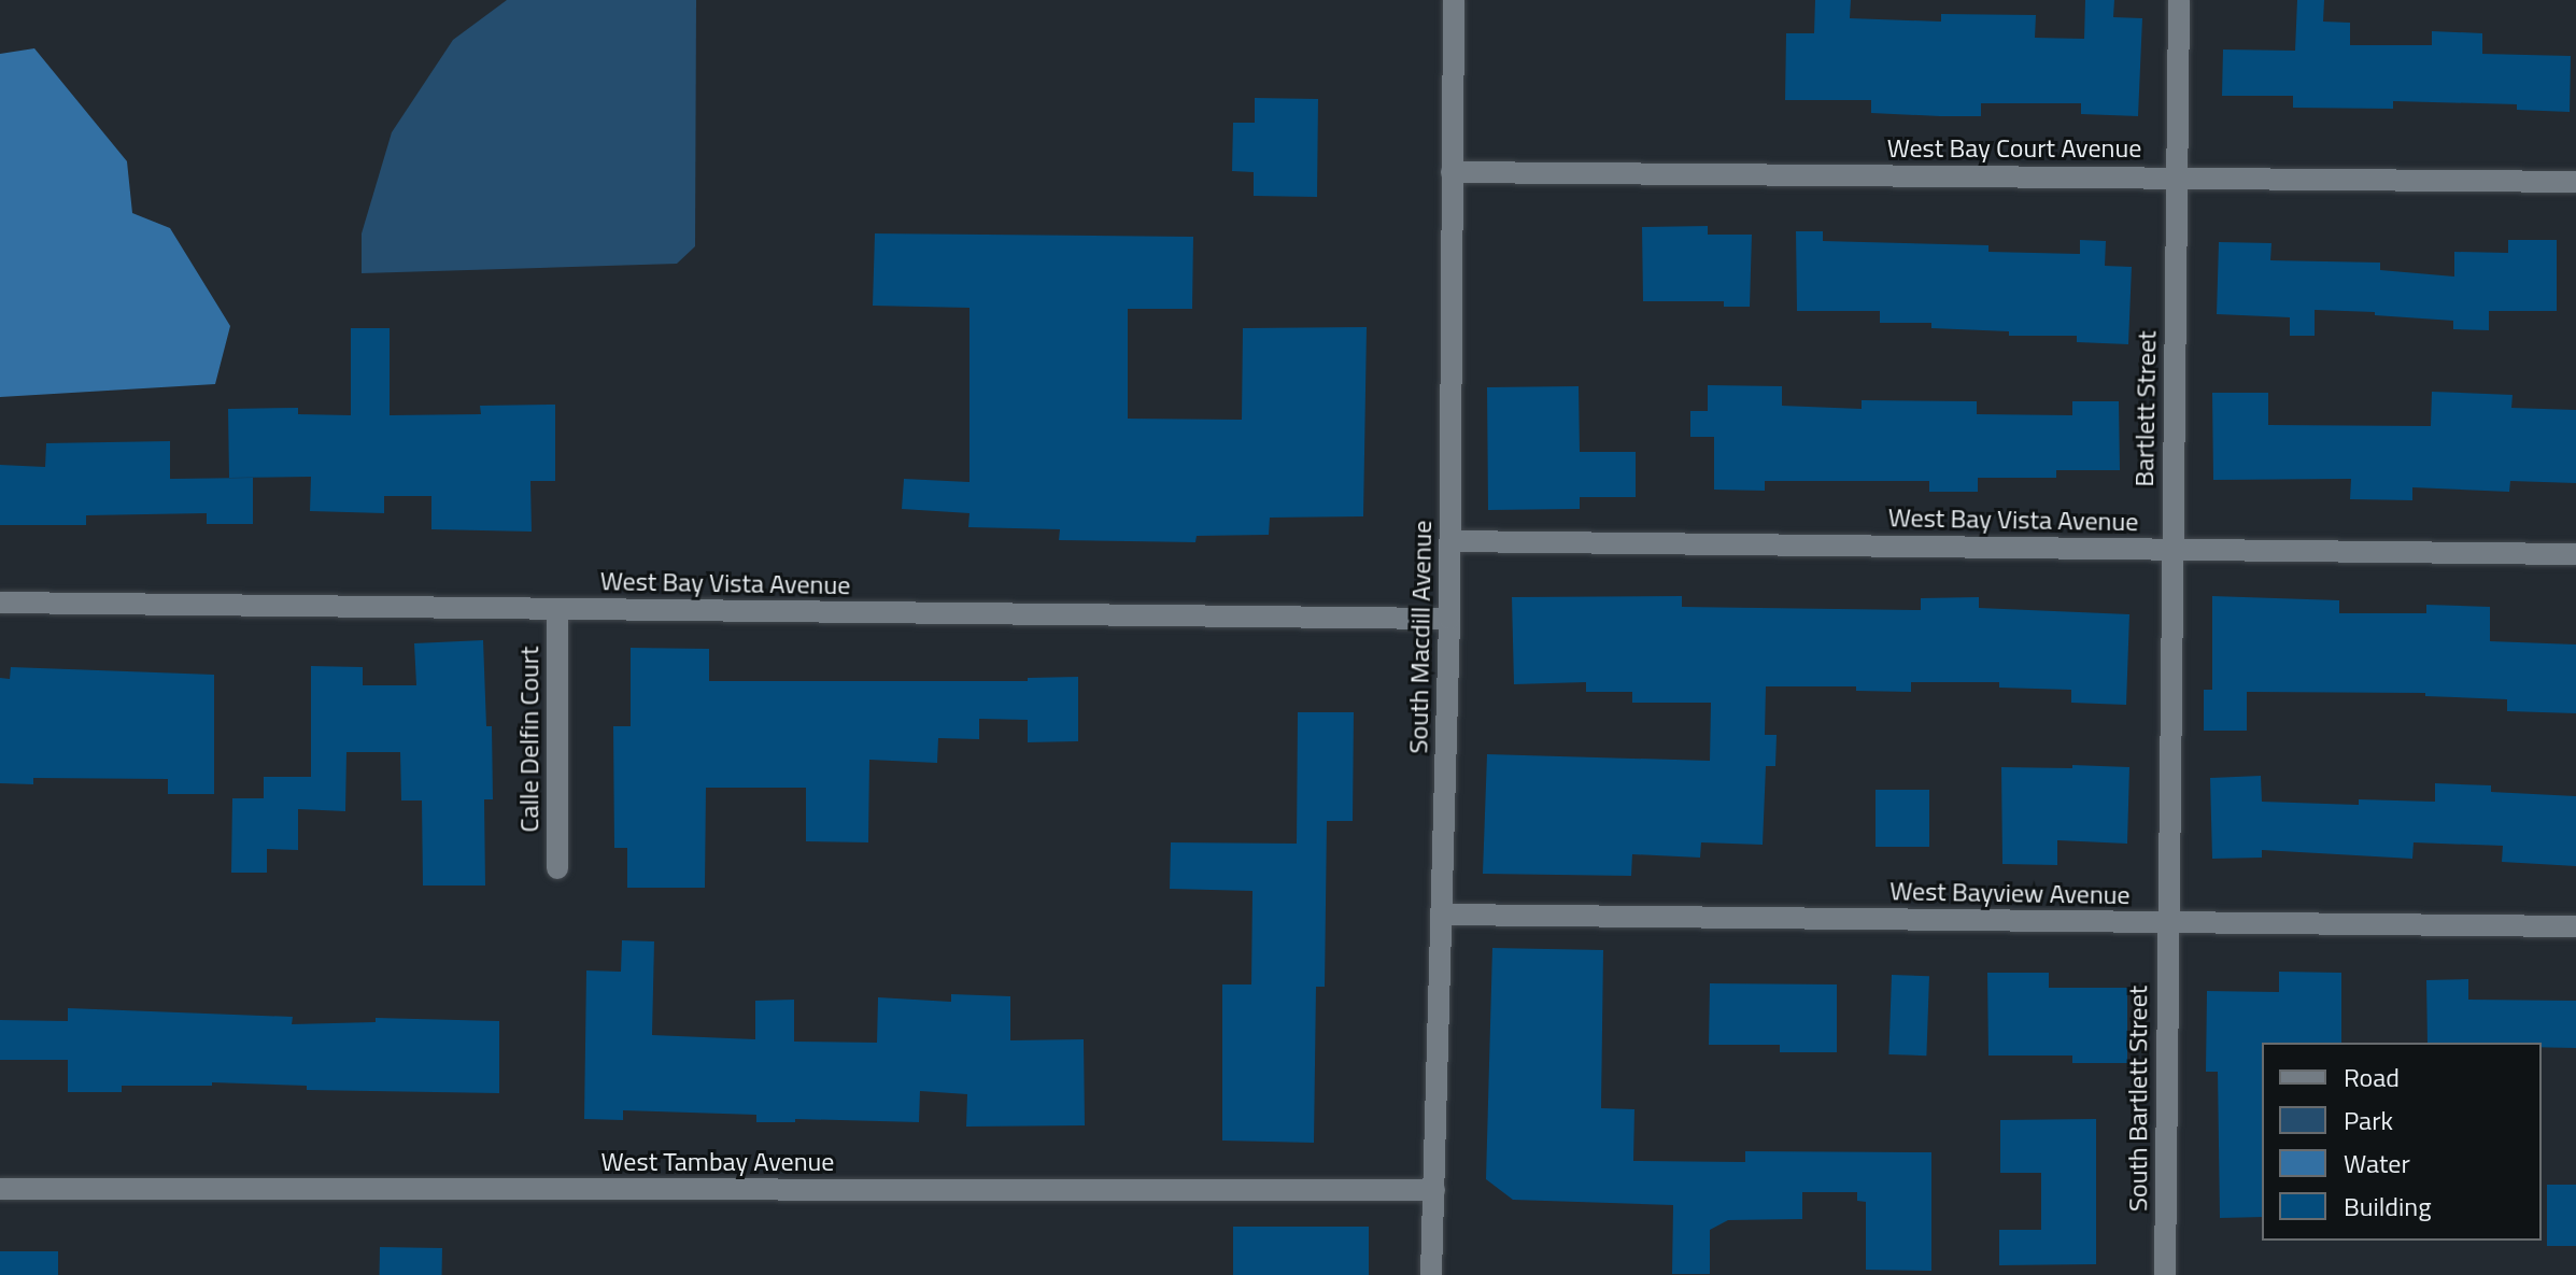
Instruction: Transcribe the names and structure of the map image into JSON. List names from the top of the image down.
{
  "streets": {
    "street": [
      "West Bay Court Avenue",
      "Bartlett Street",
      "West Bay Vista Avenue",
      "South Macdill Avenue",
      "Calle Delfin Court",
      "West Bayview Avenue",
      "South Bartlett Street",
      "West Tambay Avenue"
    ]
  },
  "crossings": [
    ["West Bay Court Avenue", "Bartlett Street"],
    ["West Bay Court Avenue", "South Macdill Avenue"],
    ["Bartlett Street", "West Bay Vista Avenue"],
    ["Bartlett Street", "West Bayview Avenue"],
    ["Bartlett Street", "South Bartlett Street"],
    ["West Bay Vista Avenue", "South Macdill Avenue"],
    ["West Bay Vista Avenue", "Calle Delfin Court"],
    ["South Macdill Avenue", "West Bayview Avenue"],
    ["South Macdill Avenue", "West Tambay Avenue"],
    ["West Bayview Avenue", "South Bartlett Street"]
  ],
  "legend": [
    "Road",
    "Park",
    "Water",
    "Building"
  ]
}
